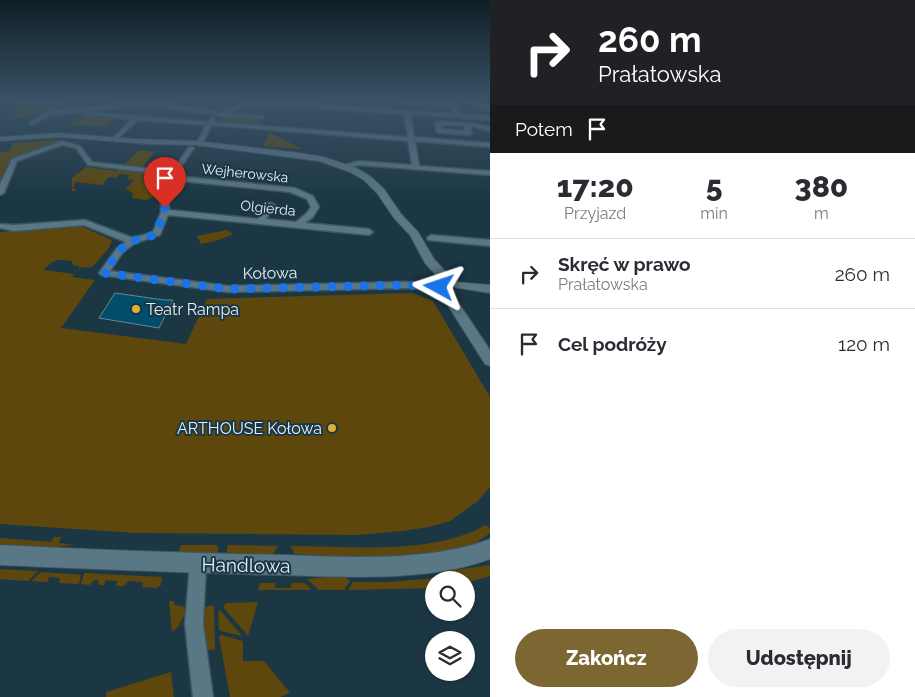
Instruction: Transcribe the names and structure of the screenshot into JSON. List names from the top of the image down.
{
  "streets": {
    "street": [
      "Wejherowska",
      "Olgierda",
      "Kołowa",
      "Handlowa"
    ]
  },
  "crossings": [
    ["Wejherowska", "Olgierda"]
  ],
  "places": ["Teatr Rampa", "ARTHOUSE Kołowa"],
  "page": {
    "turn": ["260 m", "Prałatowska"],
    "then": "Potem",
    "eta": [
      "17:20",
      "Przyjazd",
      "5",
      "min",
      "380",
      "m"
    ],
    "list": [
      {
        "name": "Skręć w prawo",
        "note": "Prałatowska",
        "value": "260 m"
      },
      {
        "name": "Cel podróży",
        "value": "120 m"
      }
    ],
    "buttons": ["Zakończ", "Udostępnij"]
  }
}
